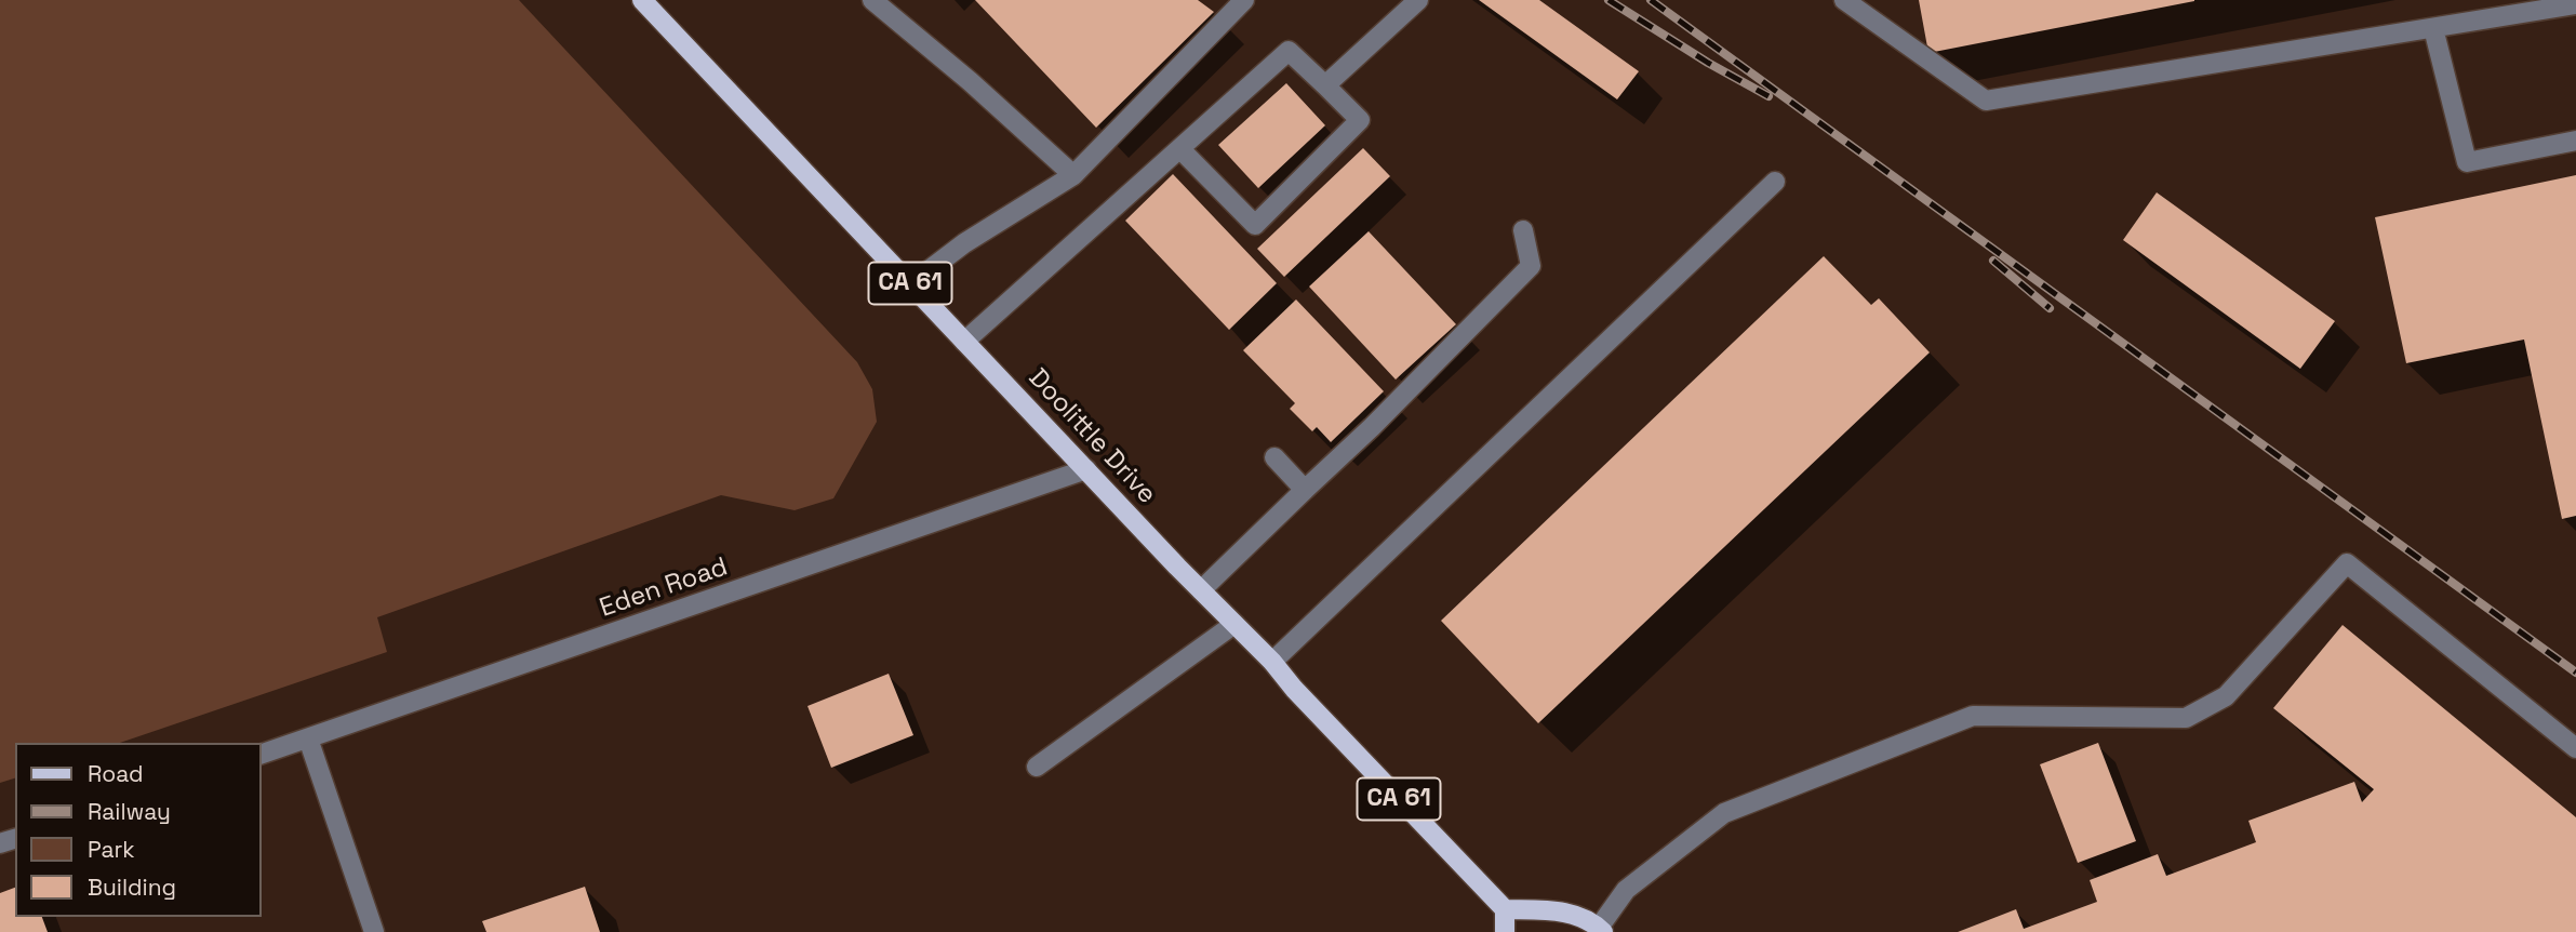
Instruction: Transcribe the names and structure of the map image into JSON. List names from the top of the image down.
{
  "streets": {
    "main road": ["CA 61", "Doolittle Drive"],
    "street": ["Eden Road"]
  },
  "crossings": [
    ["Doolittle Drive", "Eden Road"]
  ],
  "legend": [
    "Road",
    "Railway",
    "Park",
    "Building"
  ]
}
